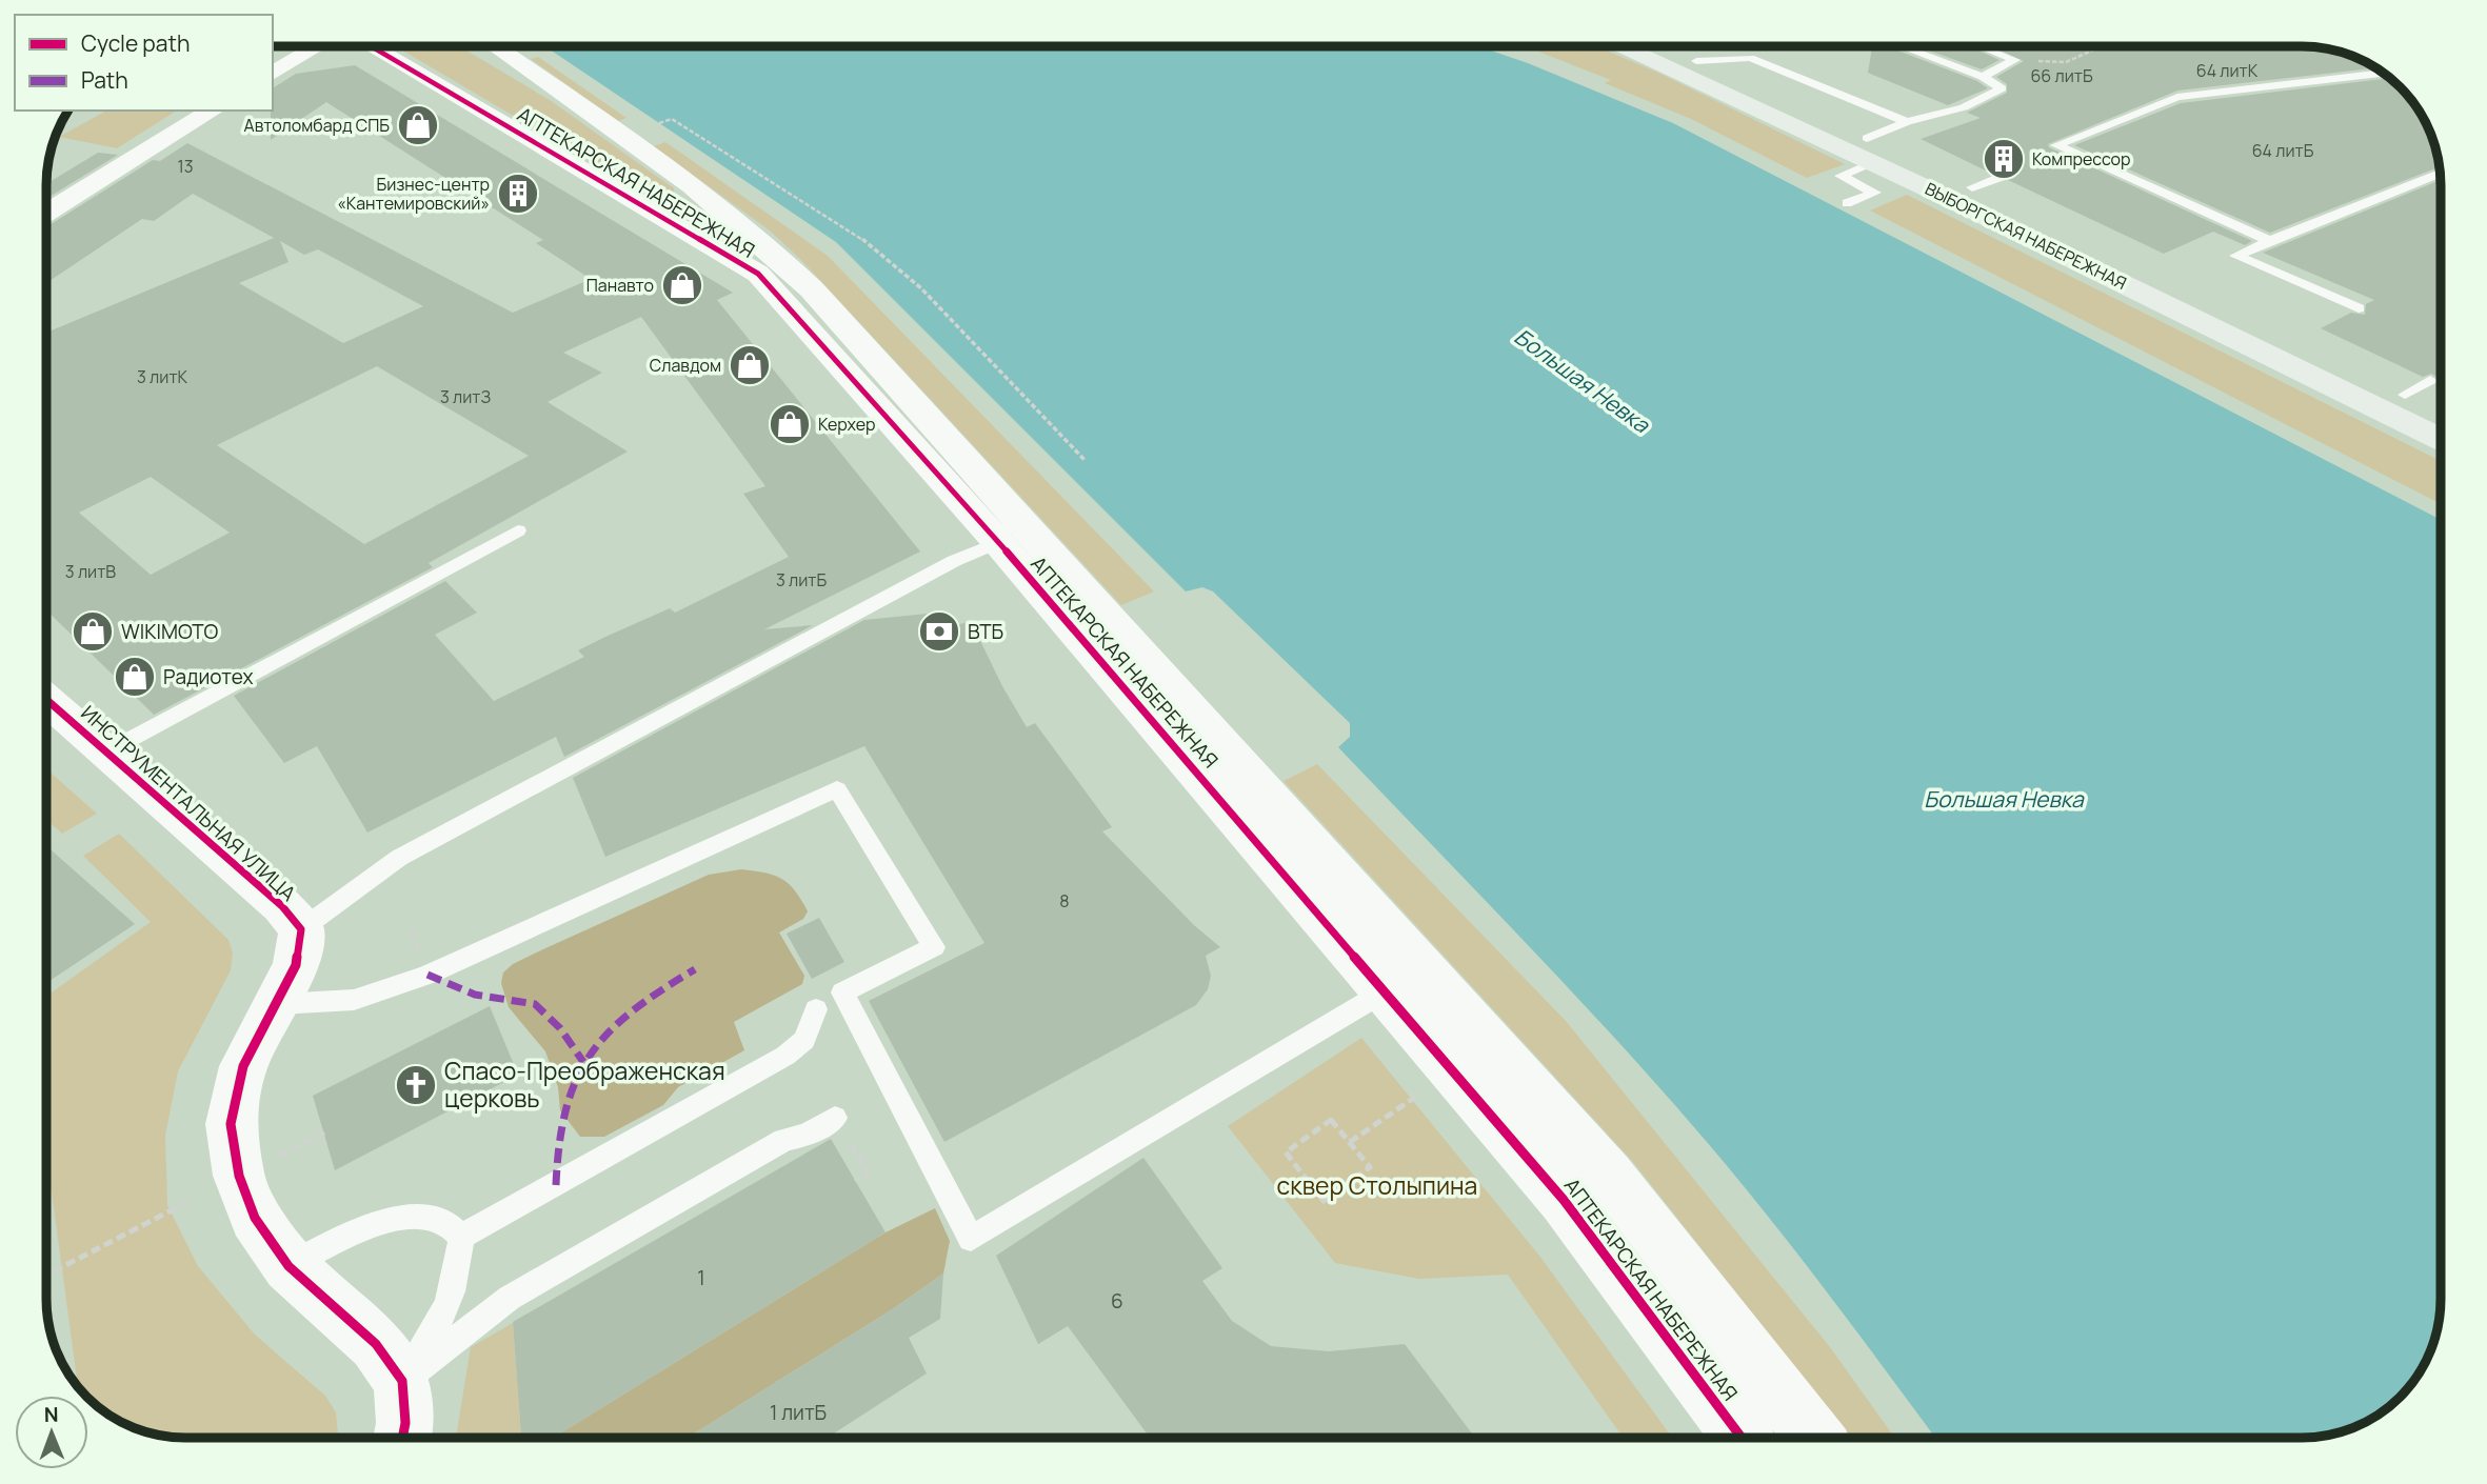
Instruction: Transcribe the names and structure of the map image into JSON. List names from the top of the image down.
{
  "streets": {
    "main road": ["ВЫБОРГСКАЯ НАБЕРЕЖНАЯ"],
    "street": ["АПТЕКАРСКАЯ НАБЕРЕЖНАЯ", "ИНСТРУМЕНТАЛЬНАЯ УЛИЦА"]
  },
  "water": ["Большая Невка"],
  "parks": ["сквер Столыпина"],
  "places": {
    "shop": [
      "Автоломбард СПБ",
      "Панавто",
      "Славдом",
      "Керхер",
      "WIKIMOTO",
      "Радиотех"
    ],
    "building": ["Компрессор", "Бизнес-центр «Кантемировский»"],
    "bank": ["ВТБ"],
    "church": ["Спасо-Преображенская церковь"]
  },
  "house_numbers": [
    "64 литК",
    "66 литБ",
    "64 литБ",
    "13",
    "3 литК",
    "3 литЗ",
    "3 литВ",
    "3 литБ",
    "8",
    "1",
    "6",
    "1 литБ"
  ],
  "legend": ["Cycle path", "Path"],
  "north": "top"
}
